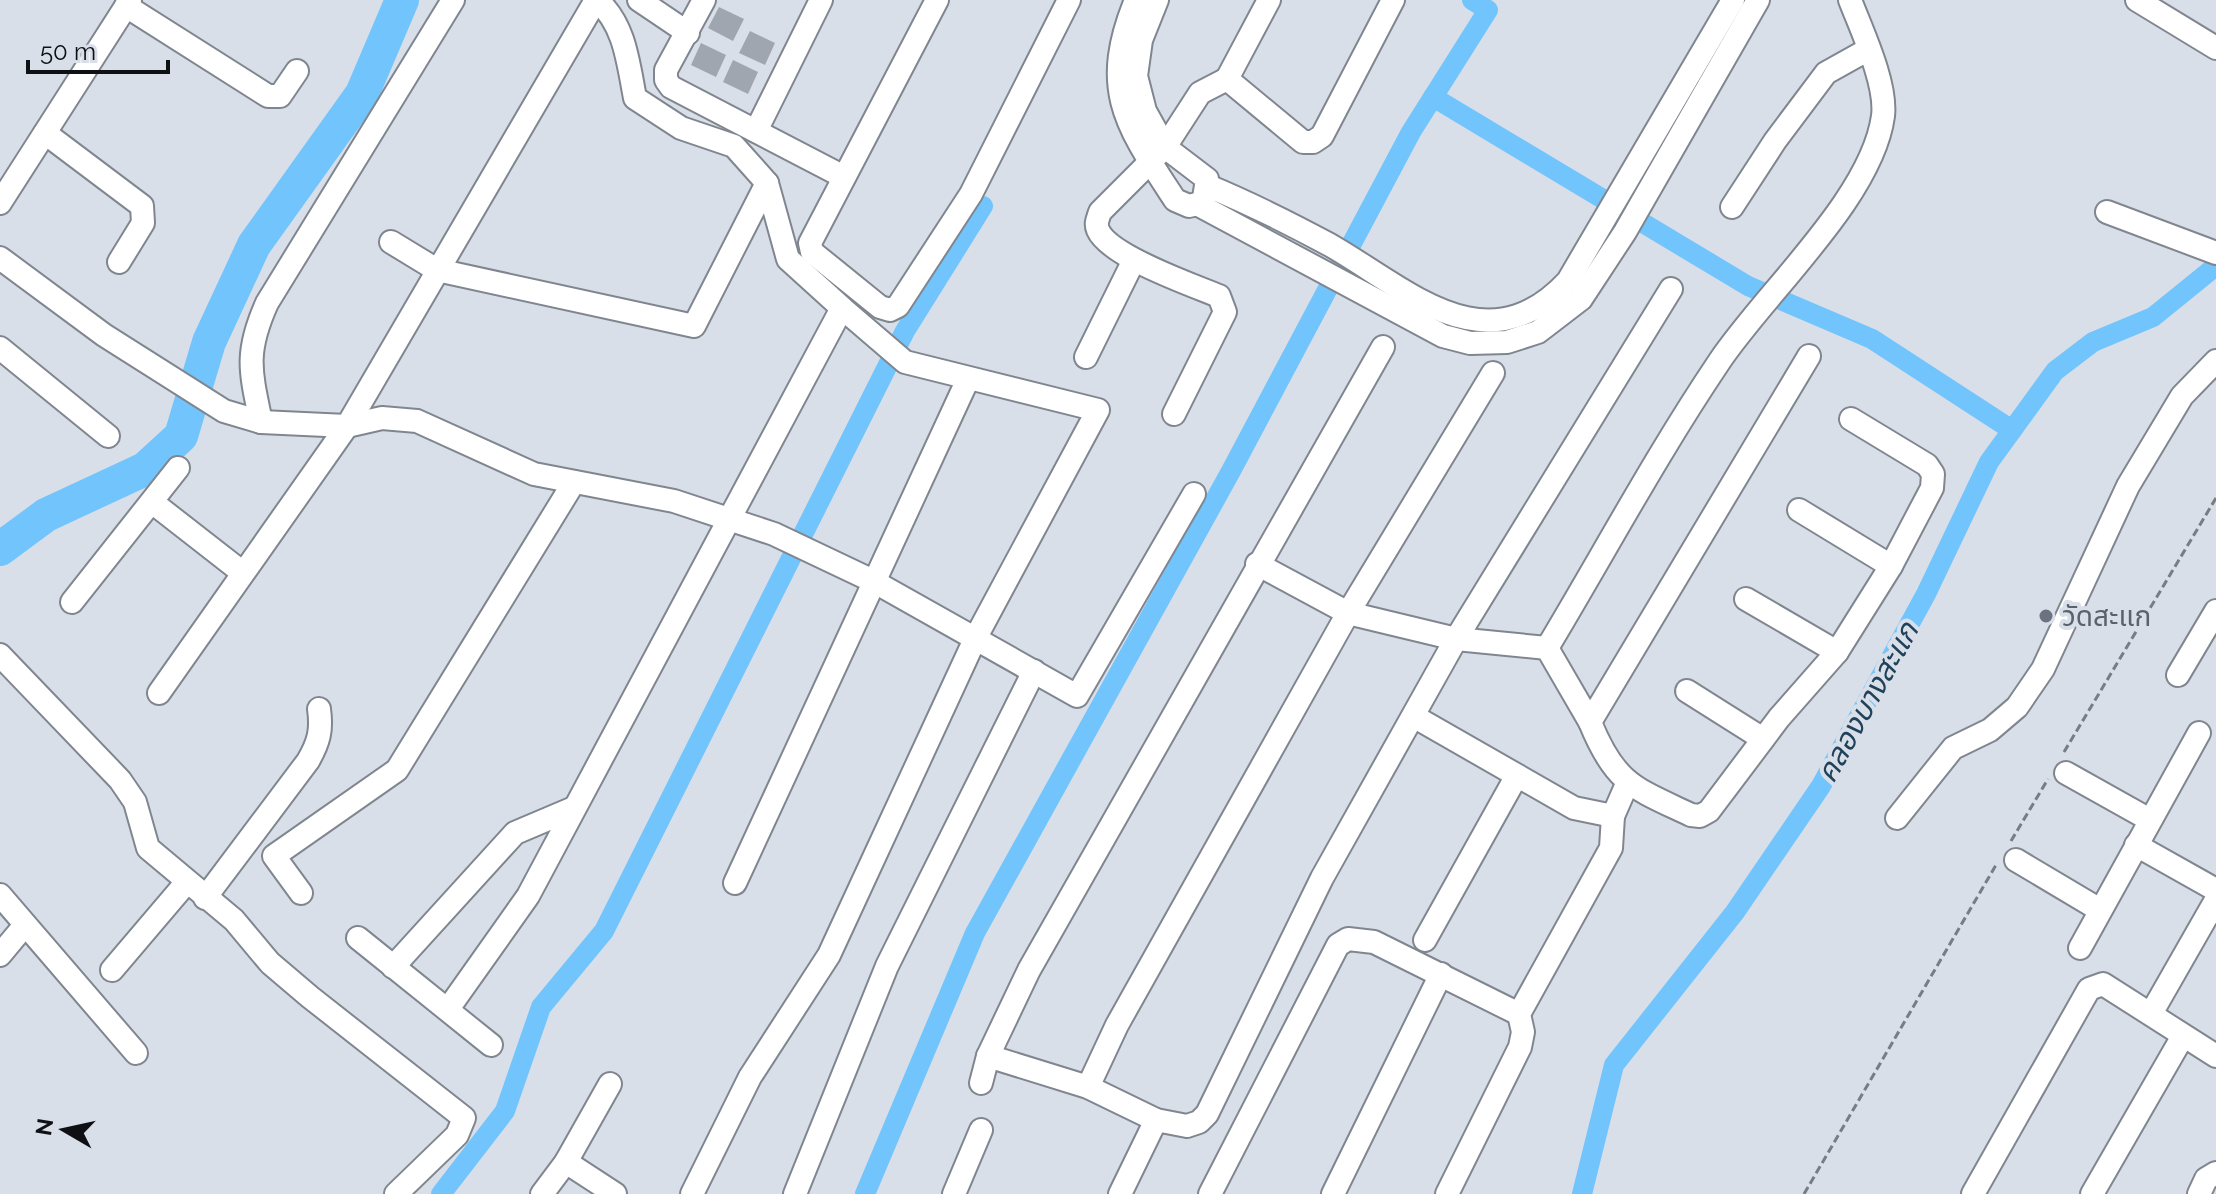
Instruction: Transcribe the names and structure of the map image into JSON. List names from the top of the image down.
{
  "water": ["คลองบางสะแก"],
  "places": ["วัดสะแก"],
  "scale_bar": "50 m",
  "north": "left"
}
